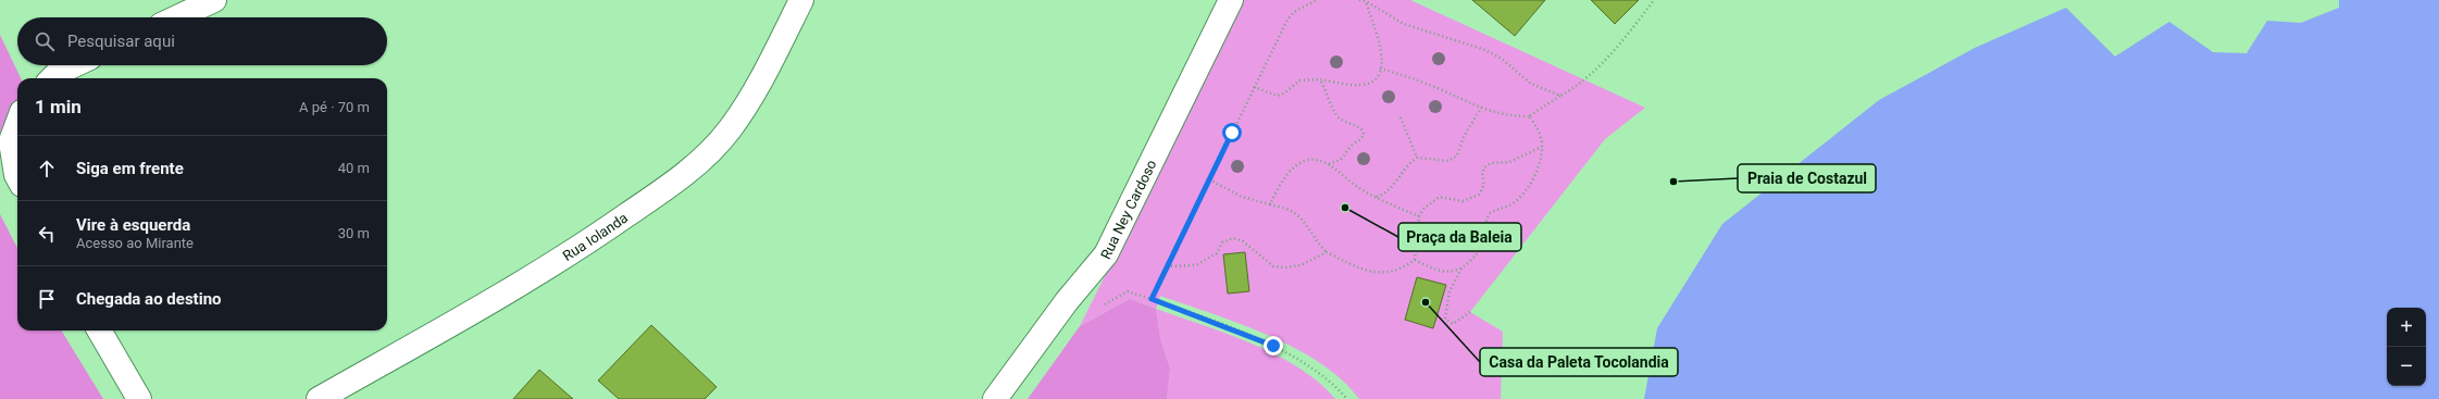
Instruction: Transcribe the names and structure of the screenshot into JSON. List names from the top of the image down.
{
  "streets": {
    "street": ["Rua Ney Cardoso", "Rua Iolanda"]
  },
  "places": ["Praia de Costazul", "Praça da Baleia", "Casa da Paleta Tocolandia"],
  "page": {
    "search": "Pesquisar aqui",
    "heading": ["1 min", "A pé · 70 m"],
    "list": [
      ["Siga em frente", "40 m"],
      ["Vire à esquerda", "Acesso ao Mirante", "30 m"],
      "Chegada ao destino"
    ],
    "map_buttons": ["+", "−"]
  }
}
